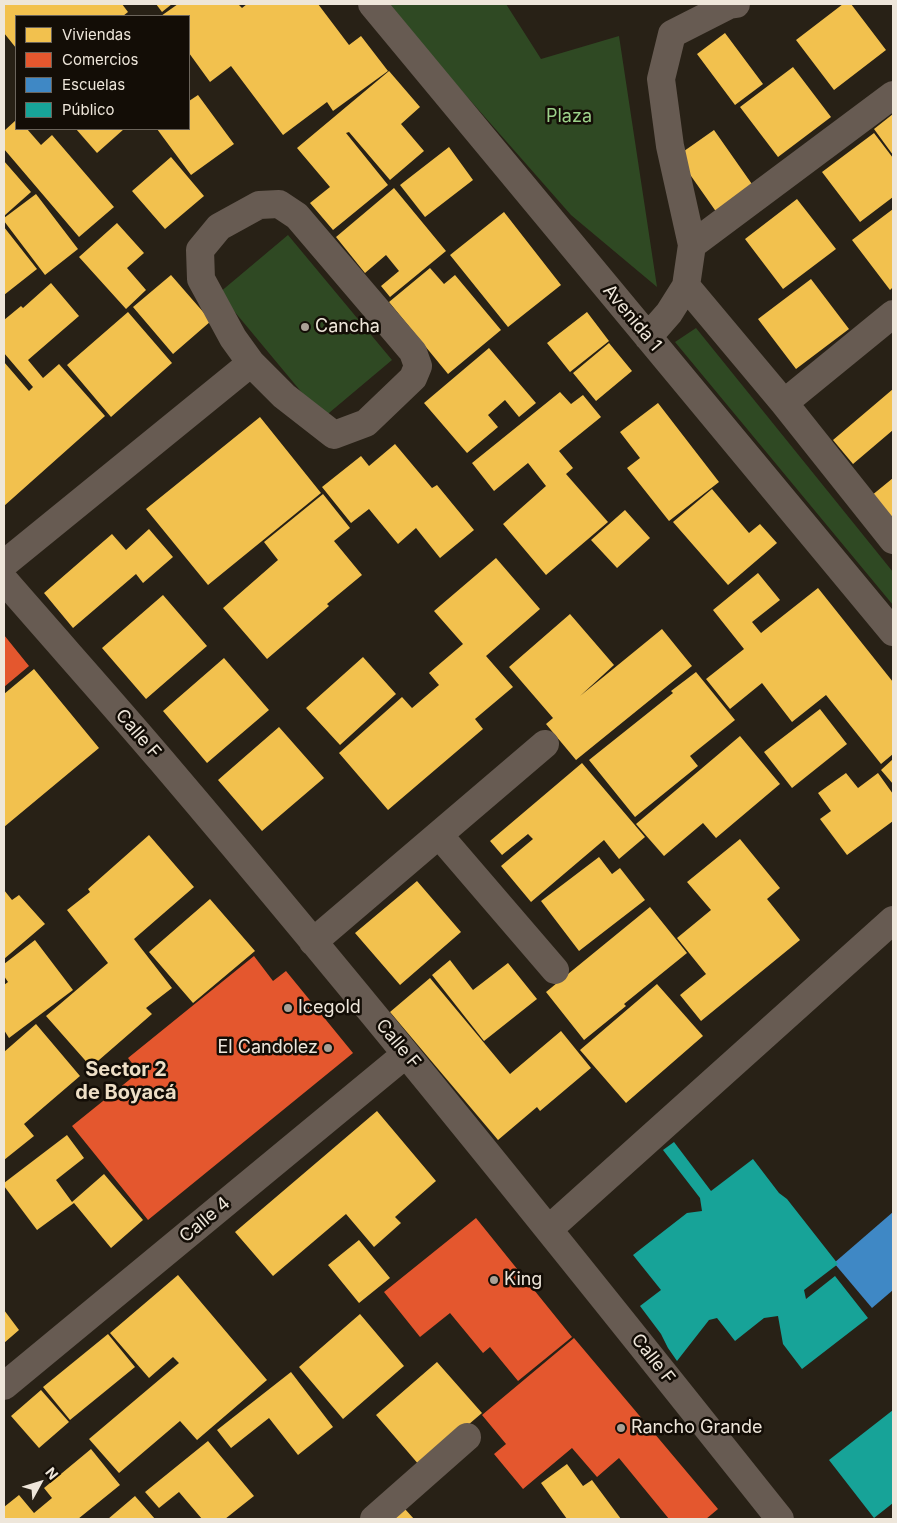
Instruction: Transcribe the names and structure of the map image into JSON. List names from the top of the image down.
{
  "streets": {
    "street": ["Avenida 1", "Calle F", "Calle 4"]
  },
  "crossings": [
    ["Calle F", "Calle 4"]
  ],
  "districts": ["Sector 2 de Boyacá"],
  "parks": ["Plaza"],
  "places": [
    "Cancha",
    "Icegold",
    "El Candolez",
    "King",
    "Rancho Grande"
  ],
  "legend": [
    "Viviendas",
    "Comercios",
    "Escuelas",
    "Público"
  ],
  "north": "top right"
}
